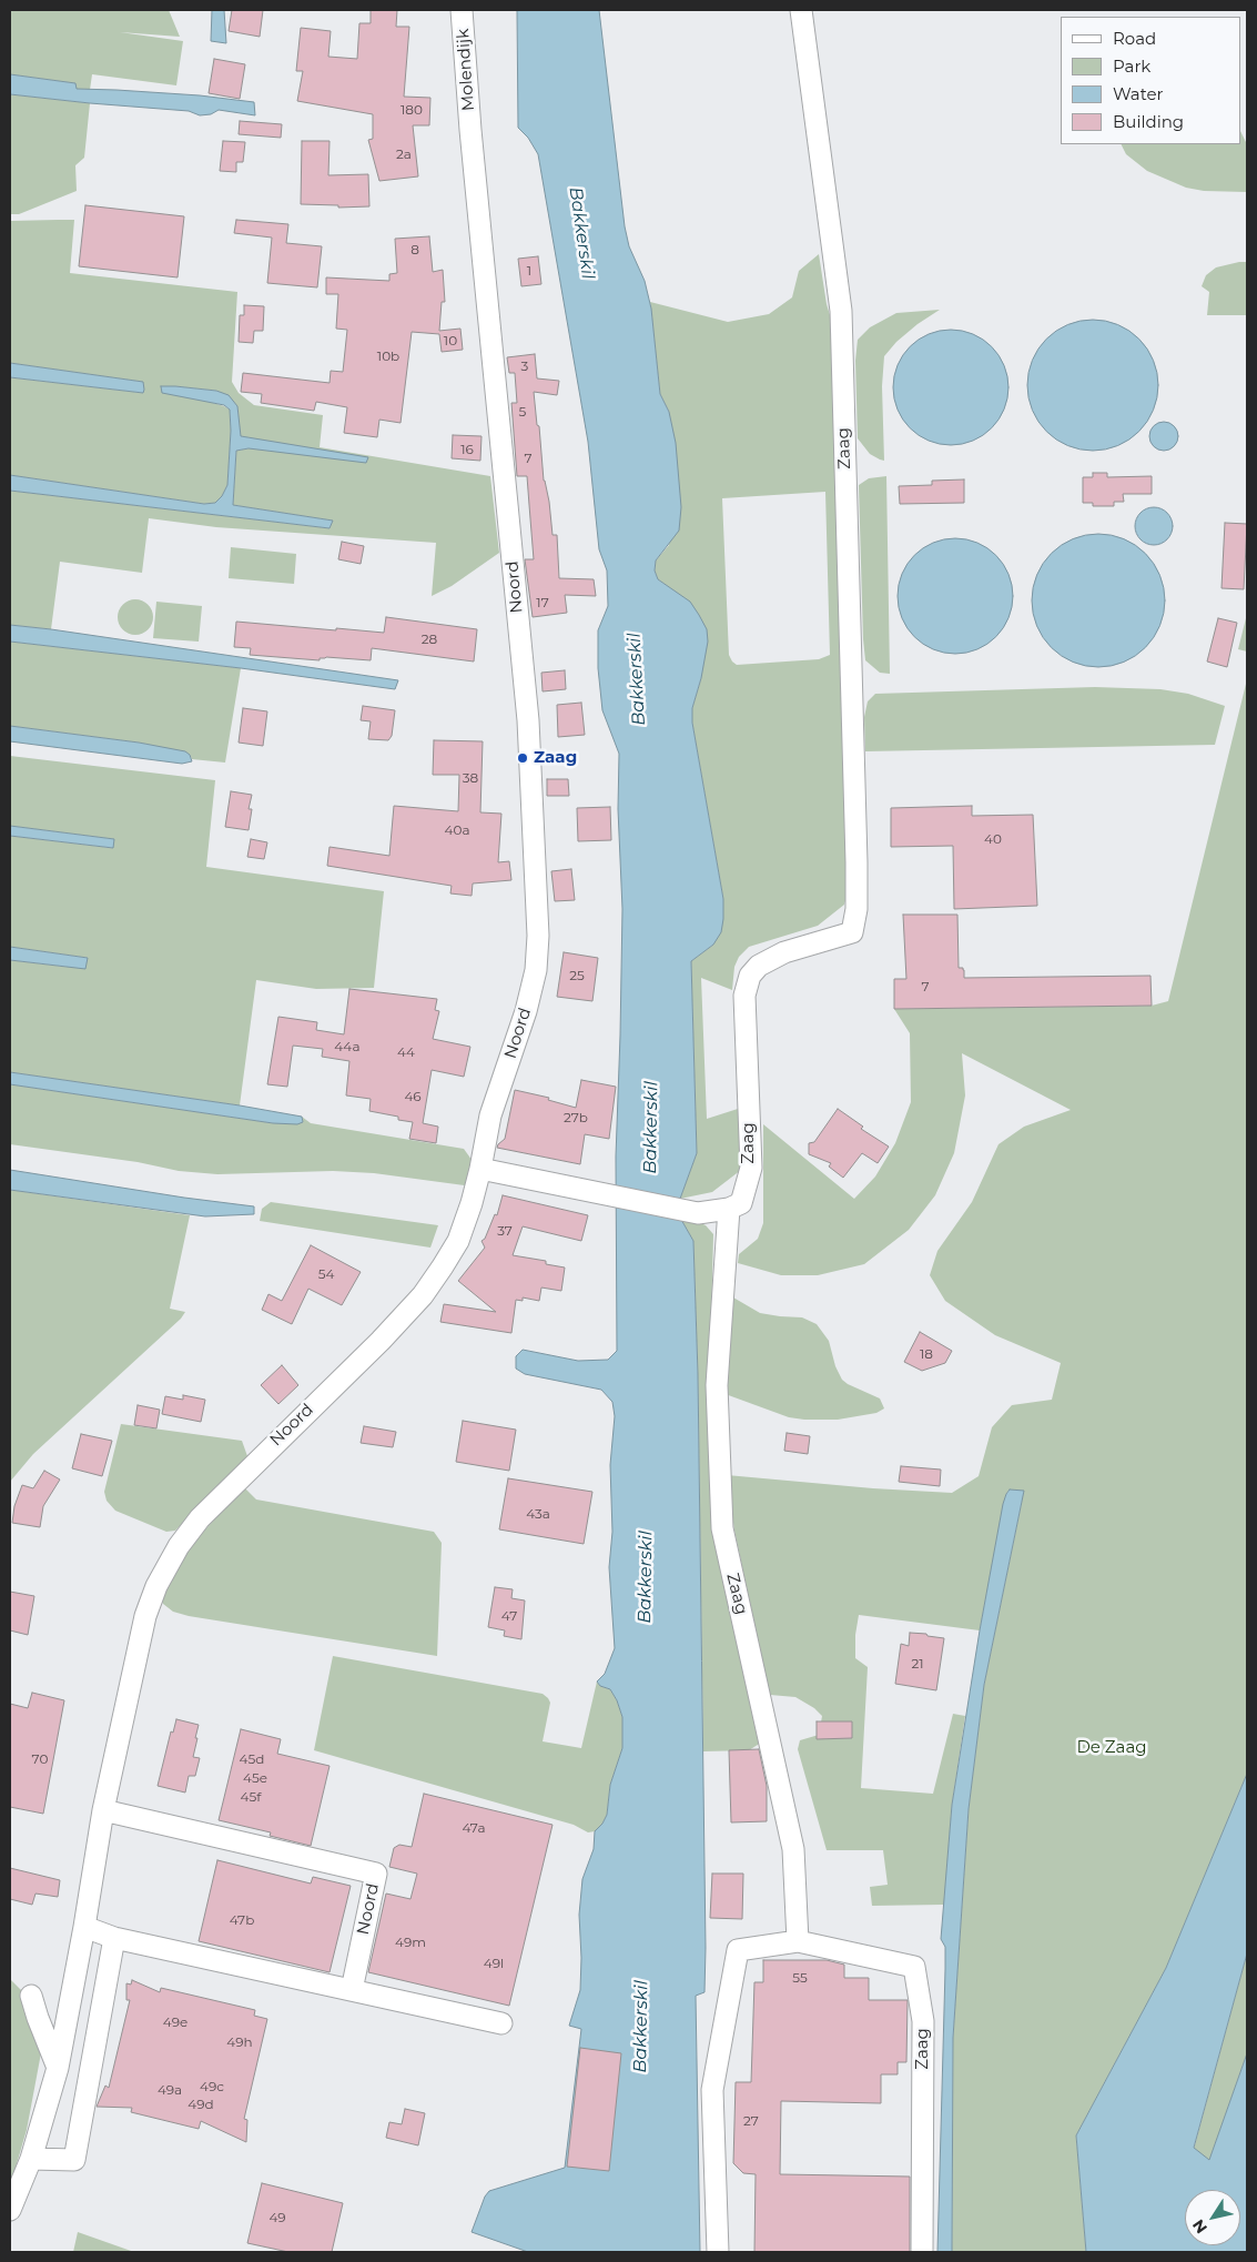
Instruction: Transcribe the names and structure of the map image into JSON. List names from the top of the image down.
{
  "streets": {
    "street": ["Molendijk", "Zaag", "Noord"]
  },
  "crossings": [
    ["Molendijk", "Noord"]
  ],
  "water": ["Bakkerskil"],
  "parks": ["De Zaag"],
  "places": ["Zaag"],
  "house_numbers": [
    "180",
    "2a",
    "8",
    "1",
    "10",
    "10b",
    "3",
    "5",
    "16",
    "7",
    "17",
    "28",
    "38",
    "40a",
    "40",
    "25",
    "7",
    "44a",
    "44",
    "46",
    "27b",
    "37",
    "54",
    "18",
    "43a",
    "47",
    "21",
    "70",
    "45d",
    "45e",
    "45f",
    "47a",
    "47b",
    "49m",
    "49l",
    "55",
    "49e",
    "49h",
    "49c",
    "49a",
    "49d",
    "27",
    "49"
  ],
  "legend": [
    "Road",
    "Park",
    "Water",
    "Building"
  ],
  "north": "bottom left"
}
